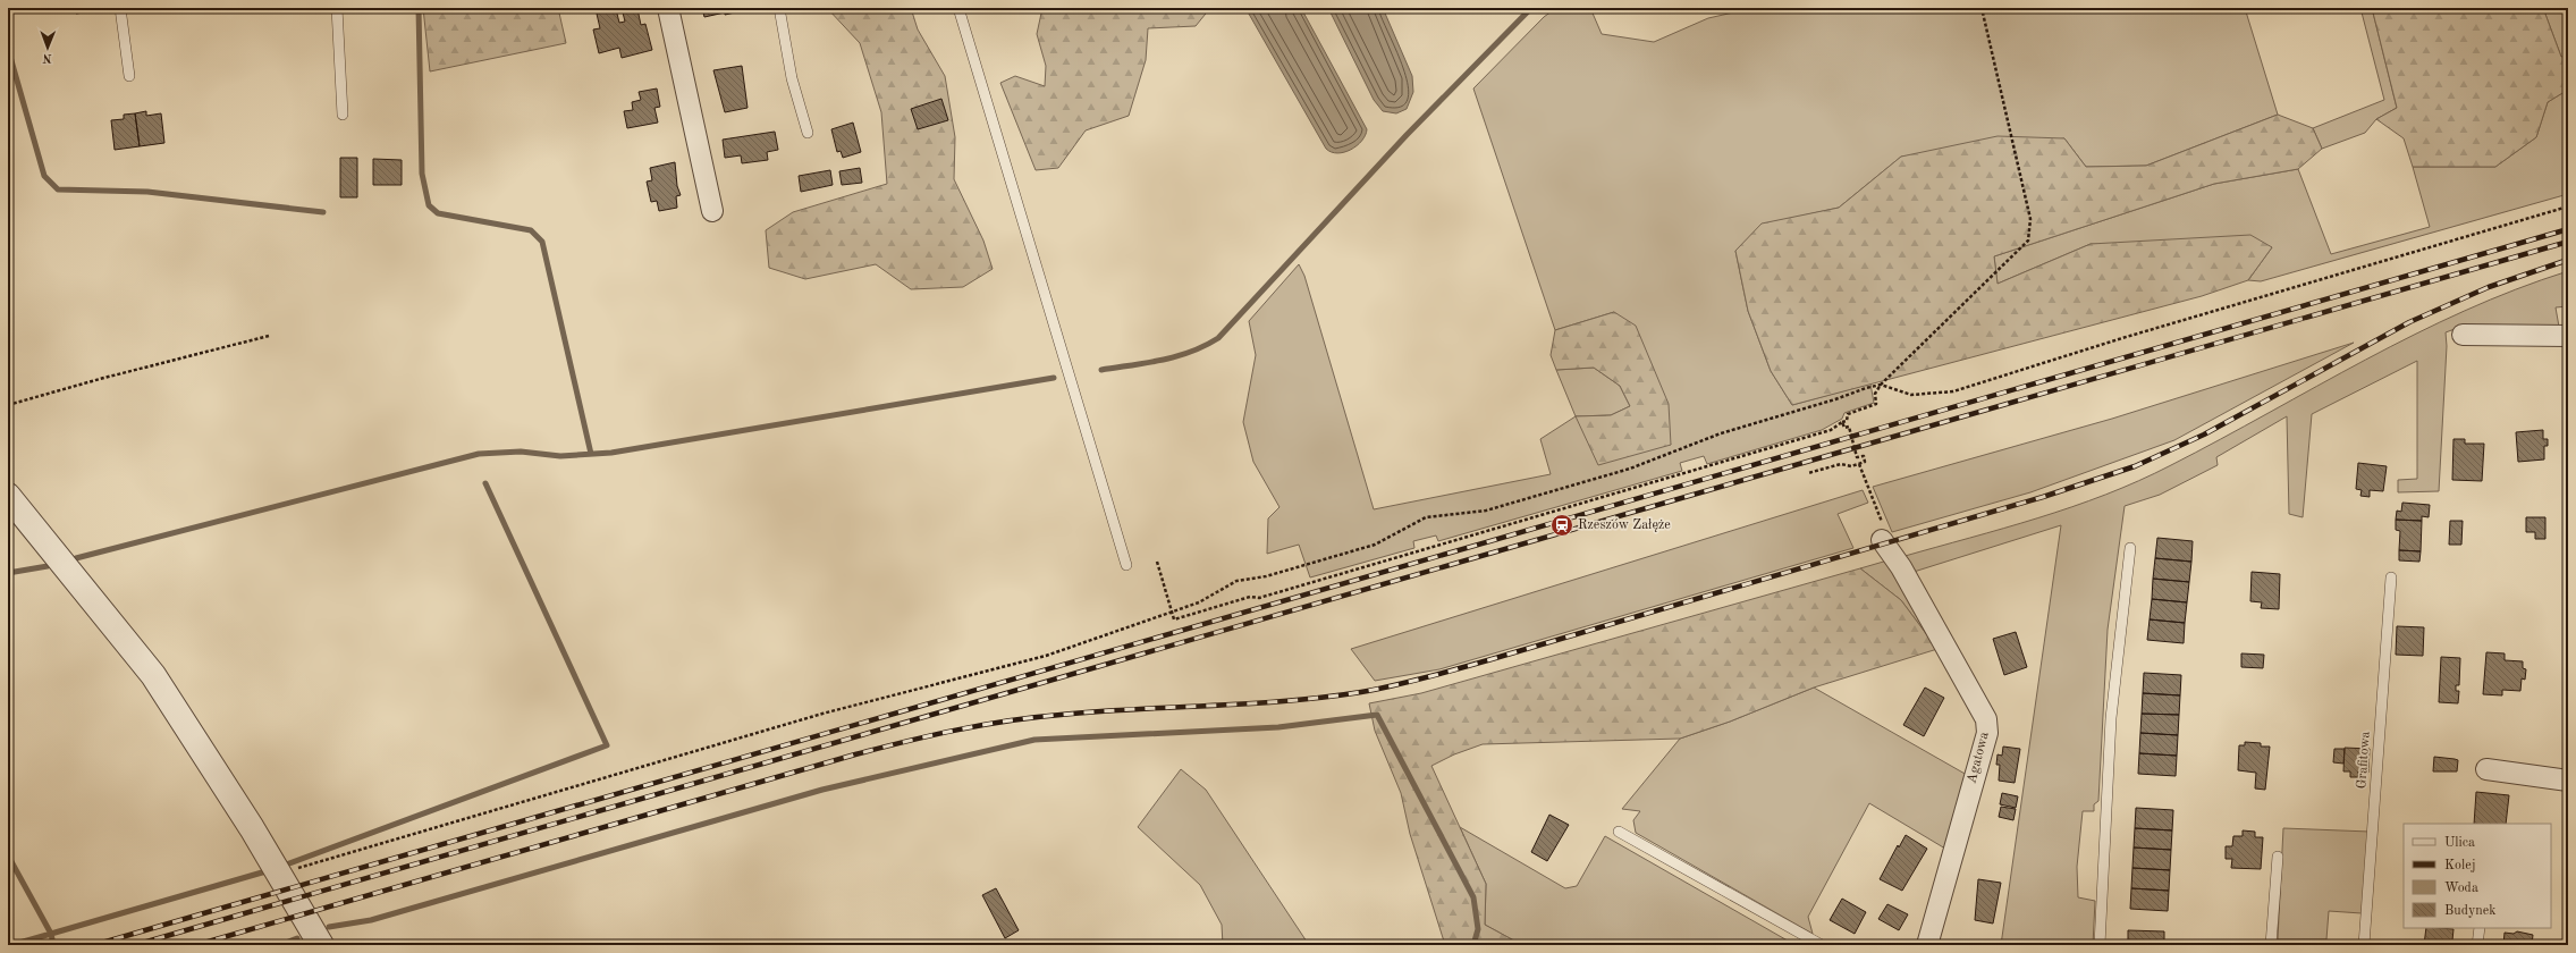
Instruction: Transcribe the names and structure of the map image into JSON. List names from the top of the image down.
{
  "streets": {
    "street": ["Agatowa"],
    "lane": ["Grafitowa"]
  },
  "places": {
    "station": ["Rzeszów Załęże"]
  },
  "legend": [
    "Ulica",
    "Kolej",
    "Woda",
    "Budynek"
  ],
  "north": "bottom"
}
